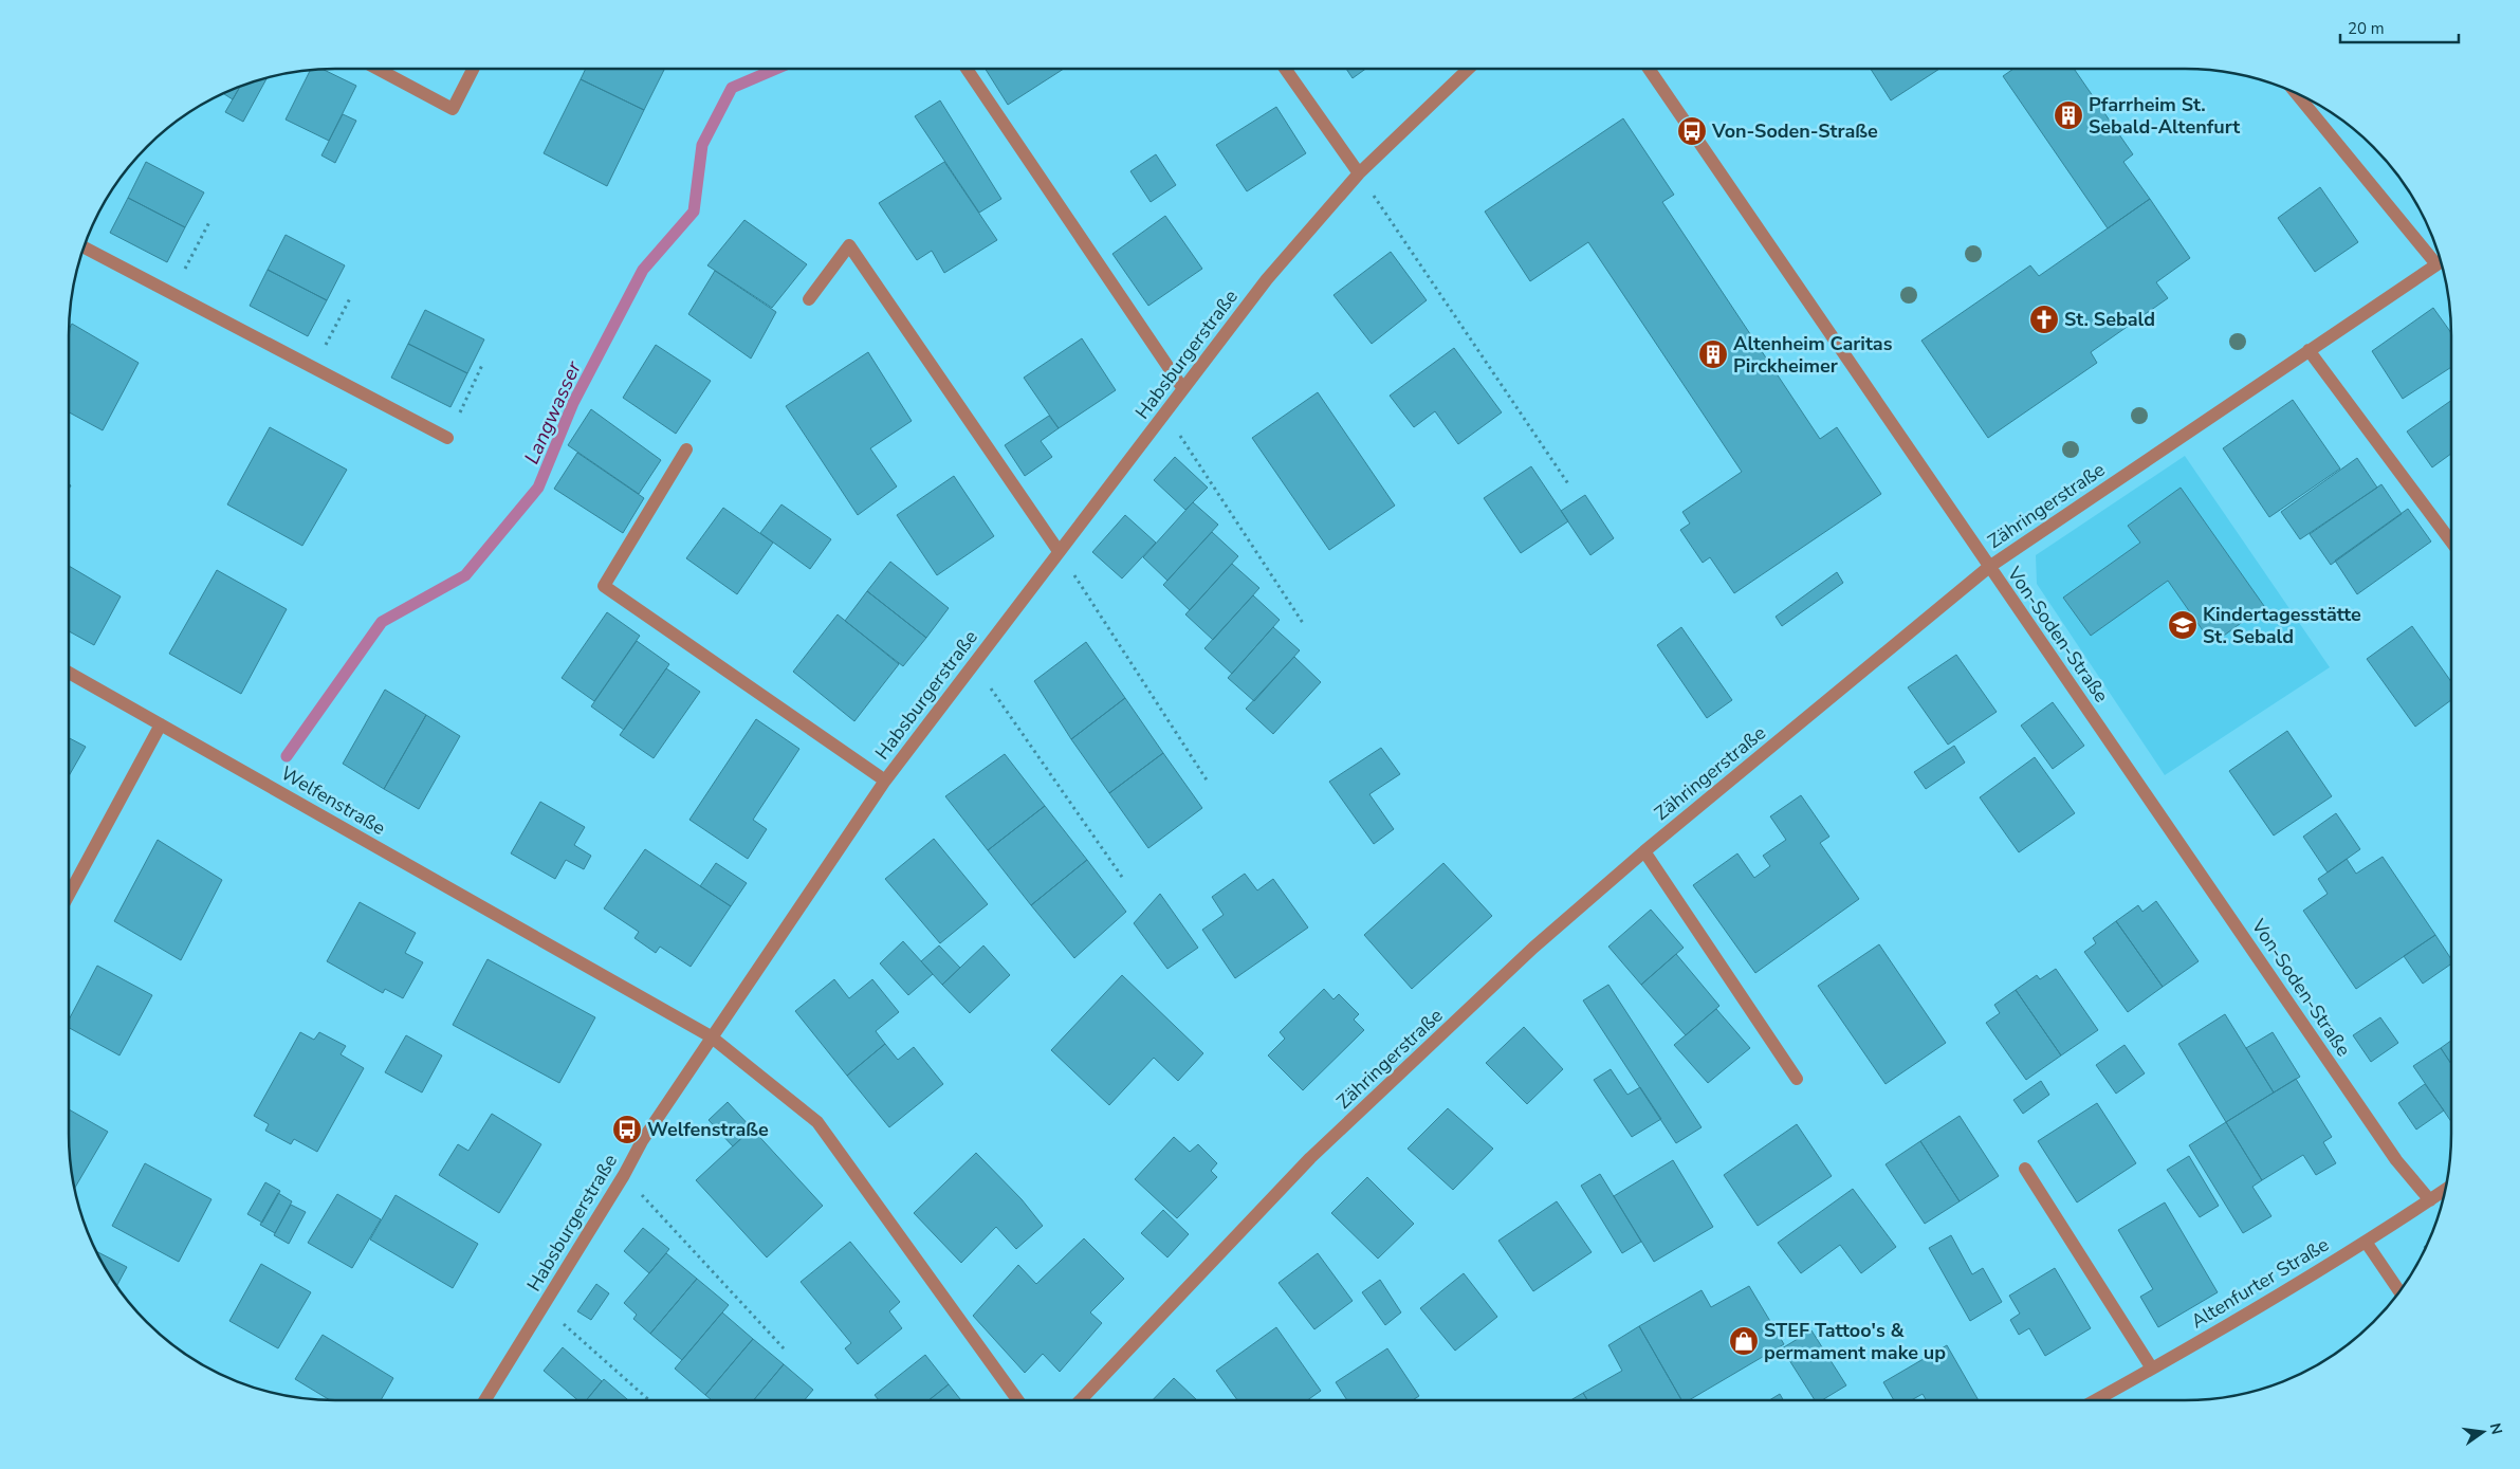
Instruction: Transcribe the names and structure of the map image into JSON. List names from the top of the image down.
{
  "streets": {
    "street": [
      "Habsburgerstraße",
      "Zähringerstraße",
      "Von-Soden-Straße",
      "Welfenstraße",
      "Altenfurter Straße"
    ]
  },
  "crossings": [
    ["Habsburgerstraße", "Welfenstraße"],
    ["Zähringerstraße", "Von-Soden-Straße"],
    ["Von-Soden-Straße", "Altenfurter Straße"]
  ],
  "water": ["Langwasser"],
  "places": {
    "building": ["Pfarrheim St. Sebald-Altenfurt", "Altenheim Caritas Pirckheimer"],
    "bus stop": ["Von-Soden-Straße", "Welfenstraße"],
    "church": ["St. Sebald"],
    "school or university": ["Kindertagesstätte St. Sebald"],
    "shop": ["STEF Tattoo's & permament make up"]
  },
  "scale_bar": "20 m",
  "north": "right"
}
